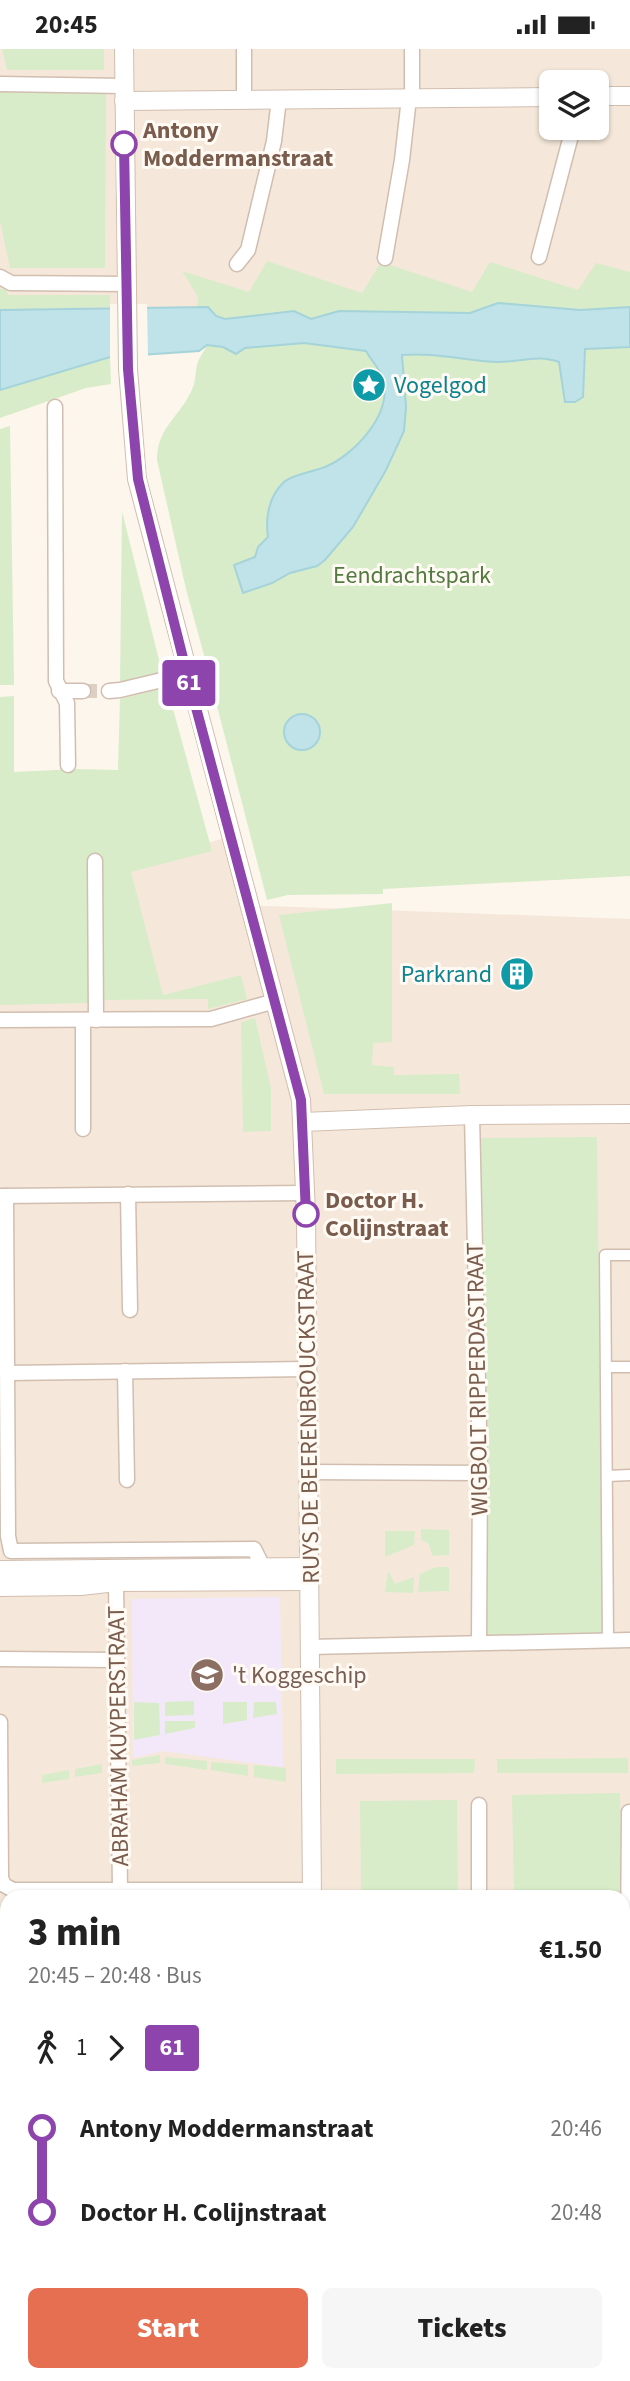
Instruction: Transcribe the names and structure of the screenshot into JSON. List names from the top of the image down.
{
  "streets": {
    "street": ["WIGBOLT RIPPERDASTRAAT", "RUYS DE BEERENBROUCKSTRAAT", "ABRAHAM KUYPERSTRAAT"]
  },
  "parks": ["Eendrachtspark"],
  "places": {
    "other": ["Antony Moddermanstraat", "Doctor H. Colijnstraat"],
    "place": ["Vogelgod"],
    "building": ["Parkrand"],
    "school or university": ["'t Koggeschip"]
  },
  "lines": ["bus line 61"],
  "page": {
    "status": "20:45",
    "on_map": "61",
    "heading": ["3 min", "20:45 – 20:48 · Bus", "€1.50"],
    "legs": ["1", "61"],
    "list": [
      {
        "name": "Antony Moddermanstraat",
        "value": "20:46"
      },
      {
        "name": "Doctor H. Colijnstraat",
        "value": "20:48"
      }
    ],
    "buttons": ["Start", "Tickets"]
  }
}
